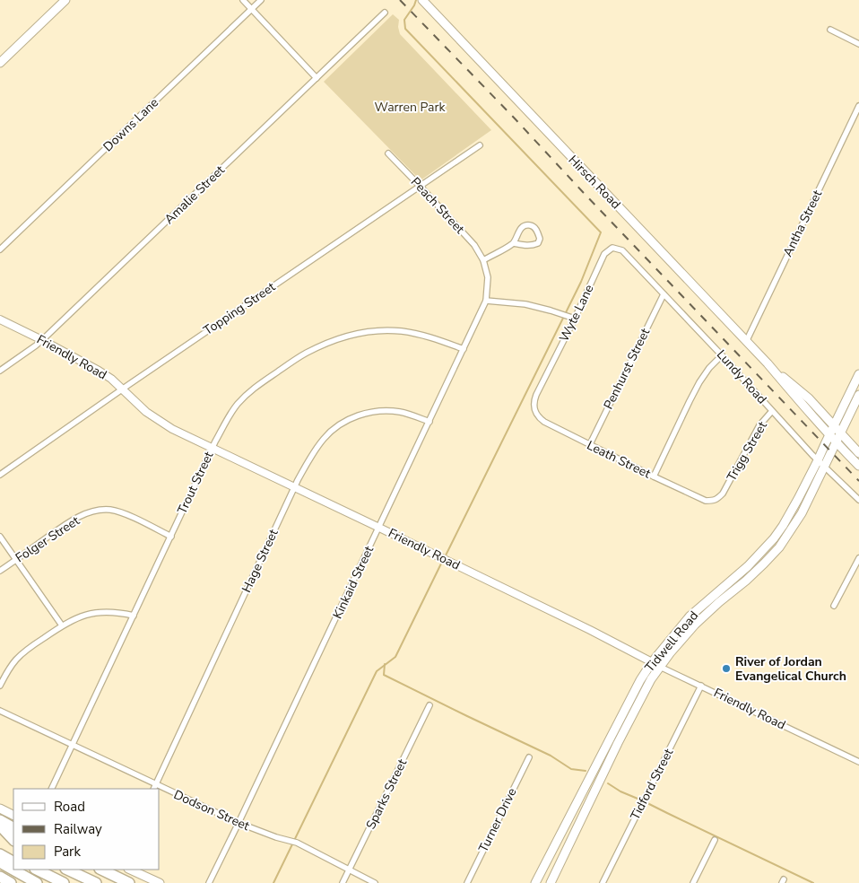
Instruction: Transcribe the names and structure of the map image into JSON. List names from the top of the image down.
{
  "streets": {
    "main road": ["Hirsch Road", "Tidwell Road"],
    "street": [
      "Downs Lane",
      "Amalie Street",
      "Peach Street",
      "Antha Street",
      "Topping Street",
      "Wyte Lane",
      "Friendly Road",
      "Penhurst Street",
      "Lundy Road",
      "Trigg Street",
      "Leath Street",
      "Trout Street",
      "Folger Street",
      "Hage Street",
      "Kinkaid Street",
      "Tidford Street",
      "Sparks Street",
      "Dodson Street",
      "Turner Drive"
    ]
  },
  "crossings": [
    ["Hirsch Road", "Antha Street"],
    ["Hirsch Road", "Tidwell Road"],
    ["Amalie Street", "Friendly Road"],
    ["Peach Street", "Topping Street"],
    ["Peach Street", "Kinkaid Street"],
    ["Topping Street", "Friendly Road"],
    ["Wyte Lane", "Lundy Road"],
    ["Wyte Lane", "Leath Street"],
    ["Friendly Road", "Trout Street"],
    ["Friendly Road", "Hage Street"],
    ["Friendly Road", "Kinkaid Street"],
    ["Friendly Road", "Tidwell Road"],
    ["Friendly Road", "Tidford Street"],
    ["Penhurst Street", "Lundy Road"],
    ["Penhurst Street", "Leath Street"],
    ["Lundy Road", "Trigg Street"],
    ["Lundy Road", "Tidwell Road"],
    ["Trigg Street", "Leath Street"],
    ["Trout Street", "Folger Street"],
    ["Trout Street", "Kinkaid Street"],
    ["Trout Street", "Dodson Street"],
    ["Hage Street", "Kinkaid Street"],
    ["Hage Street", "Dodson Street"],
    ["Kinkaid Street", "Dodson Street"],
    ["Sparks Street", "Dodson Street"]
  ],
  "parks": ["Warren Park"],
  "places": ["River of Jordan Evangelical Church"],
  "legend": ["Road", "Railway", "Park"]
}
